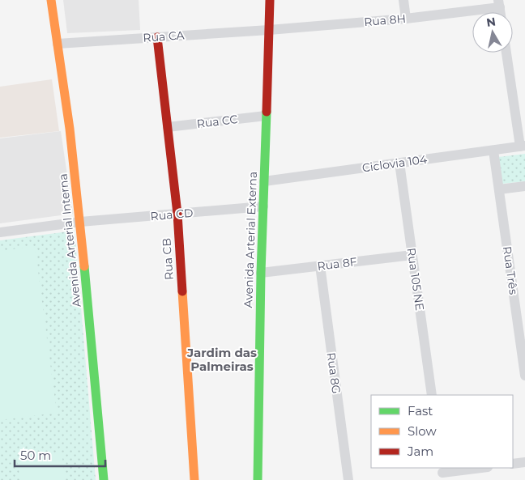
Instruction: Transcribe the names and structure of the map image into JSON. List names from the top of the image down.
{
  "streets": {
    "main road": ["Avenida Arterial Externa", "Avenida Arterial Interna", "Rua CB"],
    "street": [
      "Rua 8H",
      "Rua CA",
      "Rua CC",
      "Ciclovia 104",
      "Rua CD",
      "Rua 8F",
      "Rua Três",
      "Rua 105 NE",
      "Rua 8G"
    ]
  },
  "crossings": [
    ["Rua 8H", "Rua CA"],
    ["Rua 8H", "Avenida Arterial Externa"],
    ["Rua CA", "Avenida Arterial Externa"],
    ["Rua CA", "Avenida Arterial Interna"],
    ["Rua CA", "Rua CB"],
    ["Rua CC", "Avenida Arterial Externa"],
    ["Rua CC", "Rua CB"],
    ["Ciclovia 104", "Avenida Arterial Externa"],
    ["Ciclovia 104", "Rua Três"],
    ["Ciclovia 104", "Rua 105 NE"],
    ["Rua CD", "Avenida Arterial Externa"],
    ["Rua CD", "Avenida Arterial Interna"],
    ["Rua CD", "Rua CB"],
    ["Avenida Arterial Externa", "Rua 8F"],
    ["Rua 8F", "Rua 105 NE"],
    ["Rua 8F", "Rua 8G"]
  ],
  "districts": ["Jardim das Palmeiras"],
  "legend": ["Fast", "Slow", "Jam"],
  "scale_bar": "50 m",
  "north": "top"
}
